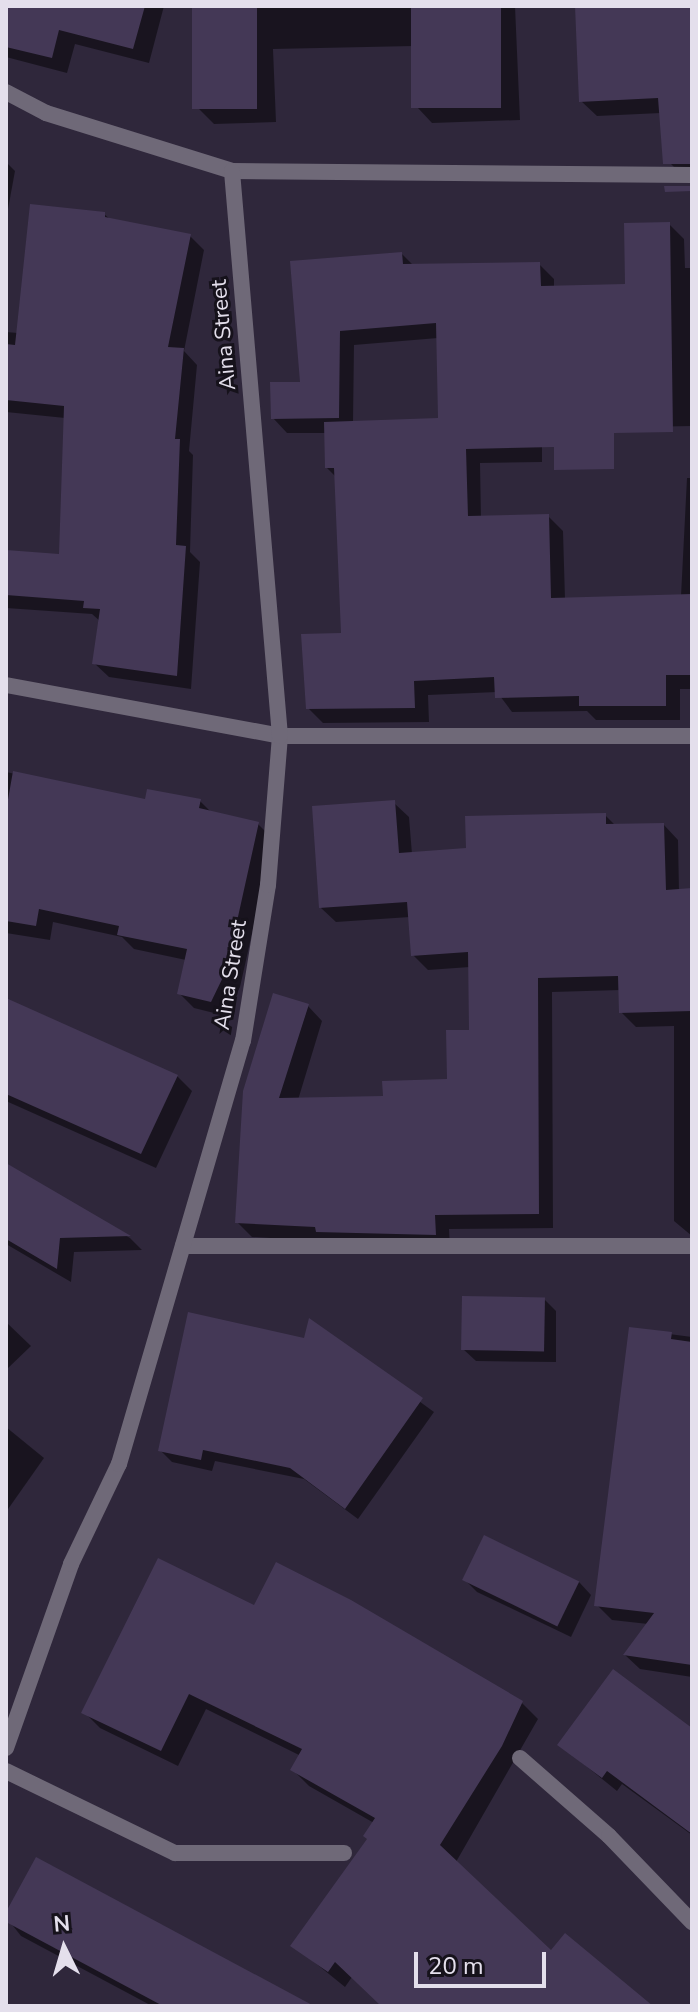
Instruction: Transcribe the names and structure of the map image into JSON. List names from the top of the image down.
{
  "streets": {
    "street": ["Aina Street"]
  },
  "scale_bar": "20 m",
  "north": "top"
}
